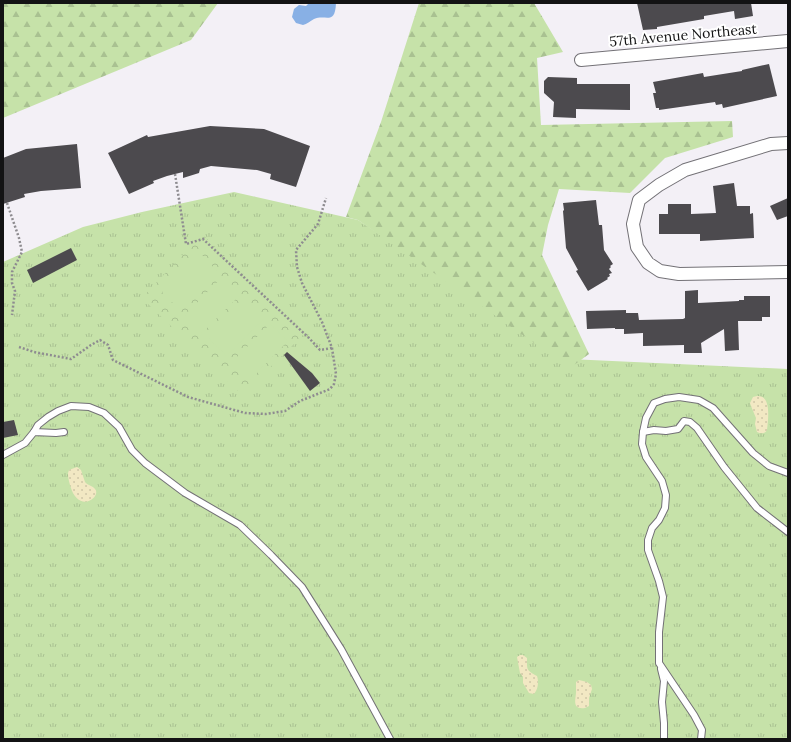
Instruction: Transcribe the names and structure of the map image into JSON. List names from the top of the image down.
{
  "streets": {
    "street": ["57th Avenue Northeast"]
  }
}
